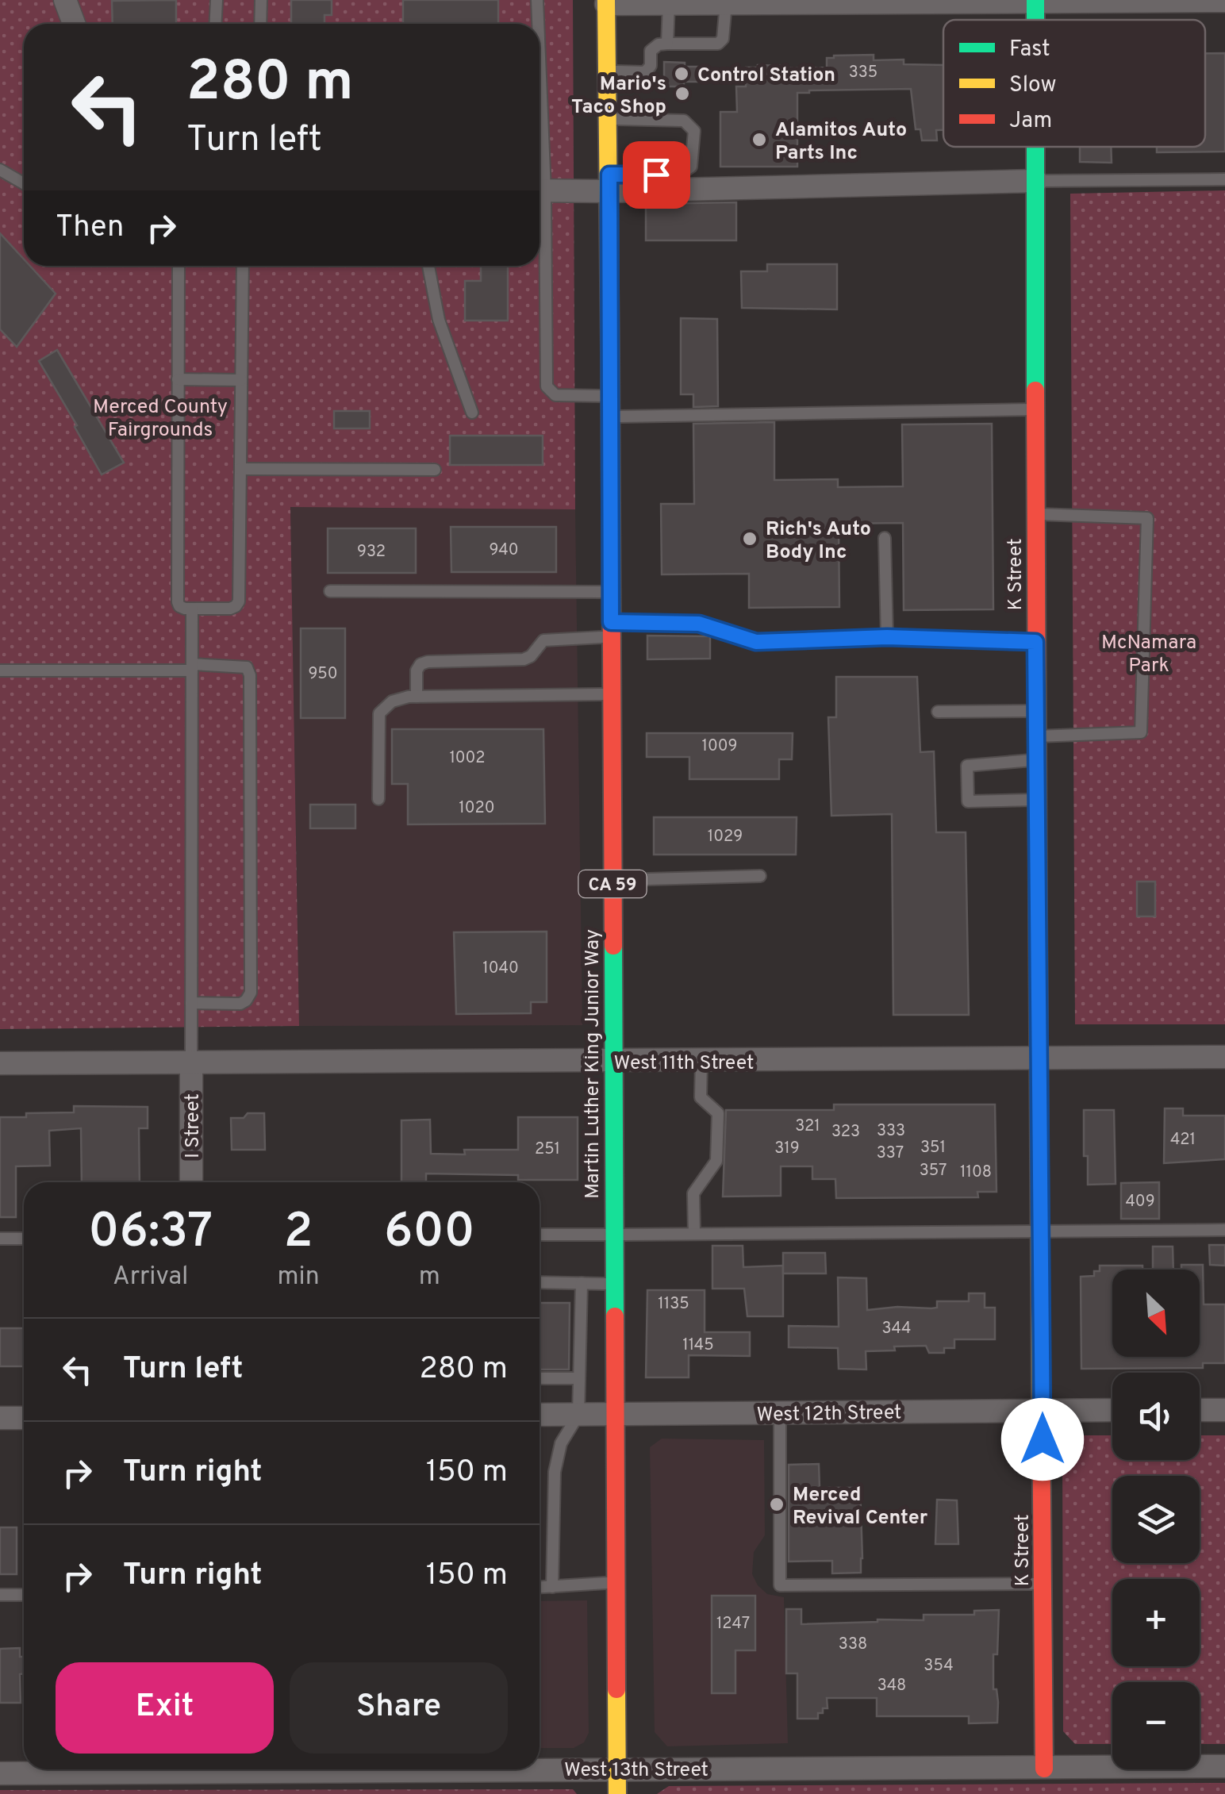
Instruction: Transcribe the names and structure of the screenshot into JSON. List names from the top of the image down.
{
  "streets": {
    "main road": ["K Street", "CA 59", "Martin Luther King Junior Way"],
    "street": [
      "West 11th Street",
      "I Street",
      "West 12th Street",
      "West 13th Street"
    ]
  },
  "crossings": [
    ["K Street", "West 11th Street"],
    ["K Street", "West 12th Street"],
    ["K Street", "West 13th Street"],
    ["West 11th Street", "Martin Luther King Junior Way"],
    ["West 11th Street", "I Street"],
    ["Martin Luther King Junior Way", "West 12th Street"],
    ["Martin Luther King Junior Way", "West 13th Street"]
  ],
  "parks": ["Merced County Fairgrounds", "McNamara Park"],
  "places": [
    "Control Station",
    "Mario's Taco Shop",
    "Alamitos Auto Parts Inc",
    "Rich's Auto Body Inc",
    "Merced Revival Center"
  ],
  "house_numbers": [
    "335",
    "940",
    "932",
    "950",
    "1009",
    "1002",
    "1020",
    "1029",
    "1040",
    "321",
    "333",
    "323",
    "421",
    "351",
    "319",
    "251",
    "337",
    "357",
    "1108",
    "409",
    "1135",
    "344",
    "1145",
    "1247",
    "338",
    "354",
    "348"
  ],
  "legend": ["Fast", "Slow", "Jam"],
  "north": "bottom right",
  "page": {
    "turn": ["280 m", "Turn left"],
    "then": "Then",
    "eta": [
      "06:37",
      "Arrival",
      "2",
      "min",
      "600",
      "m"
    ],
    "map_buttons": ["+", "−"],
    "list": [
      {
        "name": "Turn left",
        "value": "280 m"
      },
      {
        "name": "Turn right",
        "value": "150 m"
      },
      {
        "name": "Turn right",
        "value": "150 m"
      }
    ],
    "buttons": ["Exit", "Share"]
  }
}
